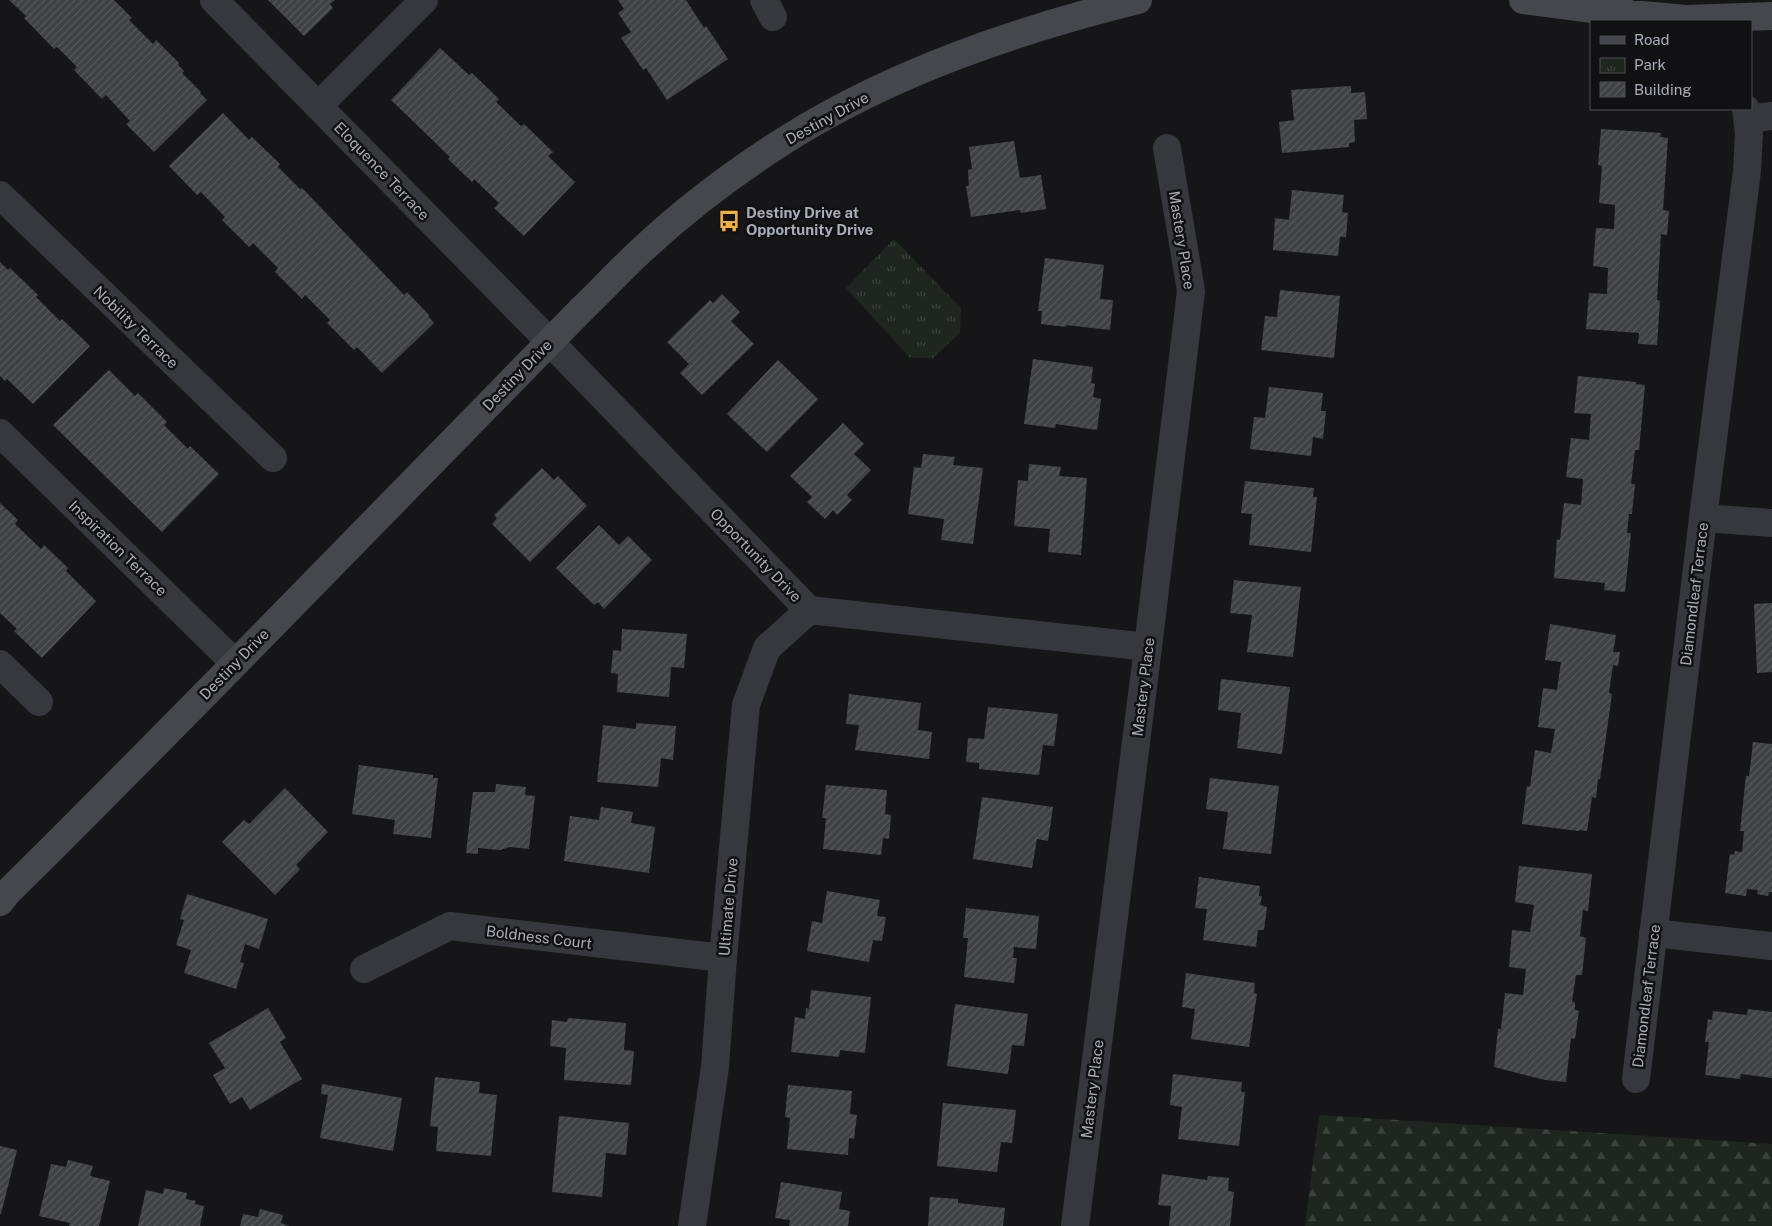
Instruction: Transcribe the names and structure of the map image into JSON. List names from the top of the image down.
{
  "streets": {
    "street": [
      "Destiny Drive",
      "Eloquence Terrace",
      "Mastery Place",
      "Nobility Terrace",
      "Inspiration Terrace",
      "Opportunity Drive",
      "Diamondleaf Terrace",
      "Ultimate Drive",
      "Boldness Court"
    ]
  },
  "crossings": [
    ["Destiny Drive", "Eloquence Terrace"],
    ["Destiny Drive", "Inspiration Terrace"],
    ["Destiny Drive", "Opportunity Drive"],
    ["Eloquence Terrace", "Opportunity Drive"],
    ["Mastery Place", "Opportunity Drive"],
    ["Opportunity Drive", "Ultimate Drive"],
    ["Ultimate Drive", "Boldness Court"]
  ],
  "places": {
    "bus stop": ["Destiny Drive at Opportunity Drive"]
  },
  "legend": ["Road", "Park", "Building"]
}
